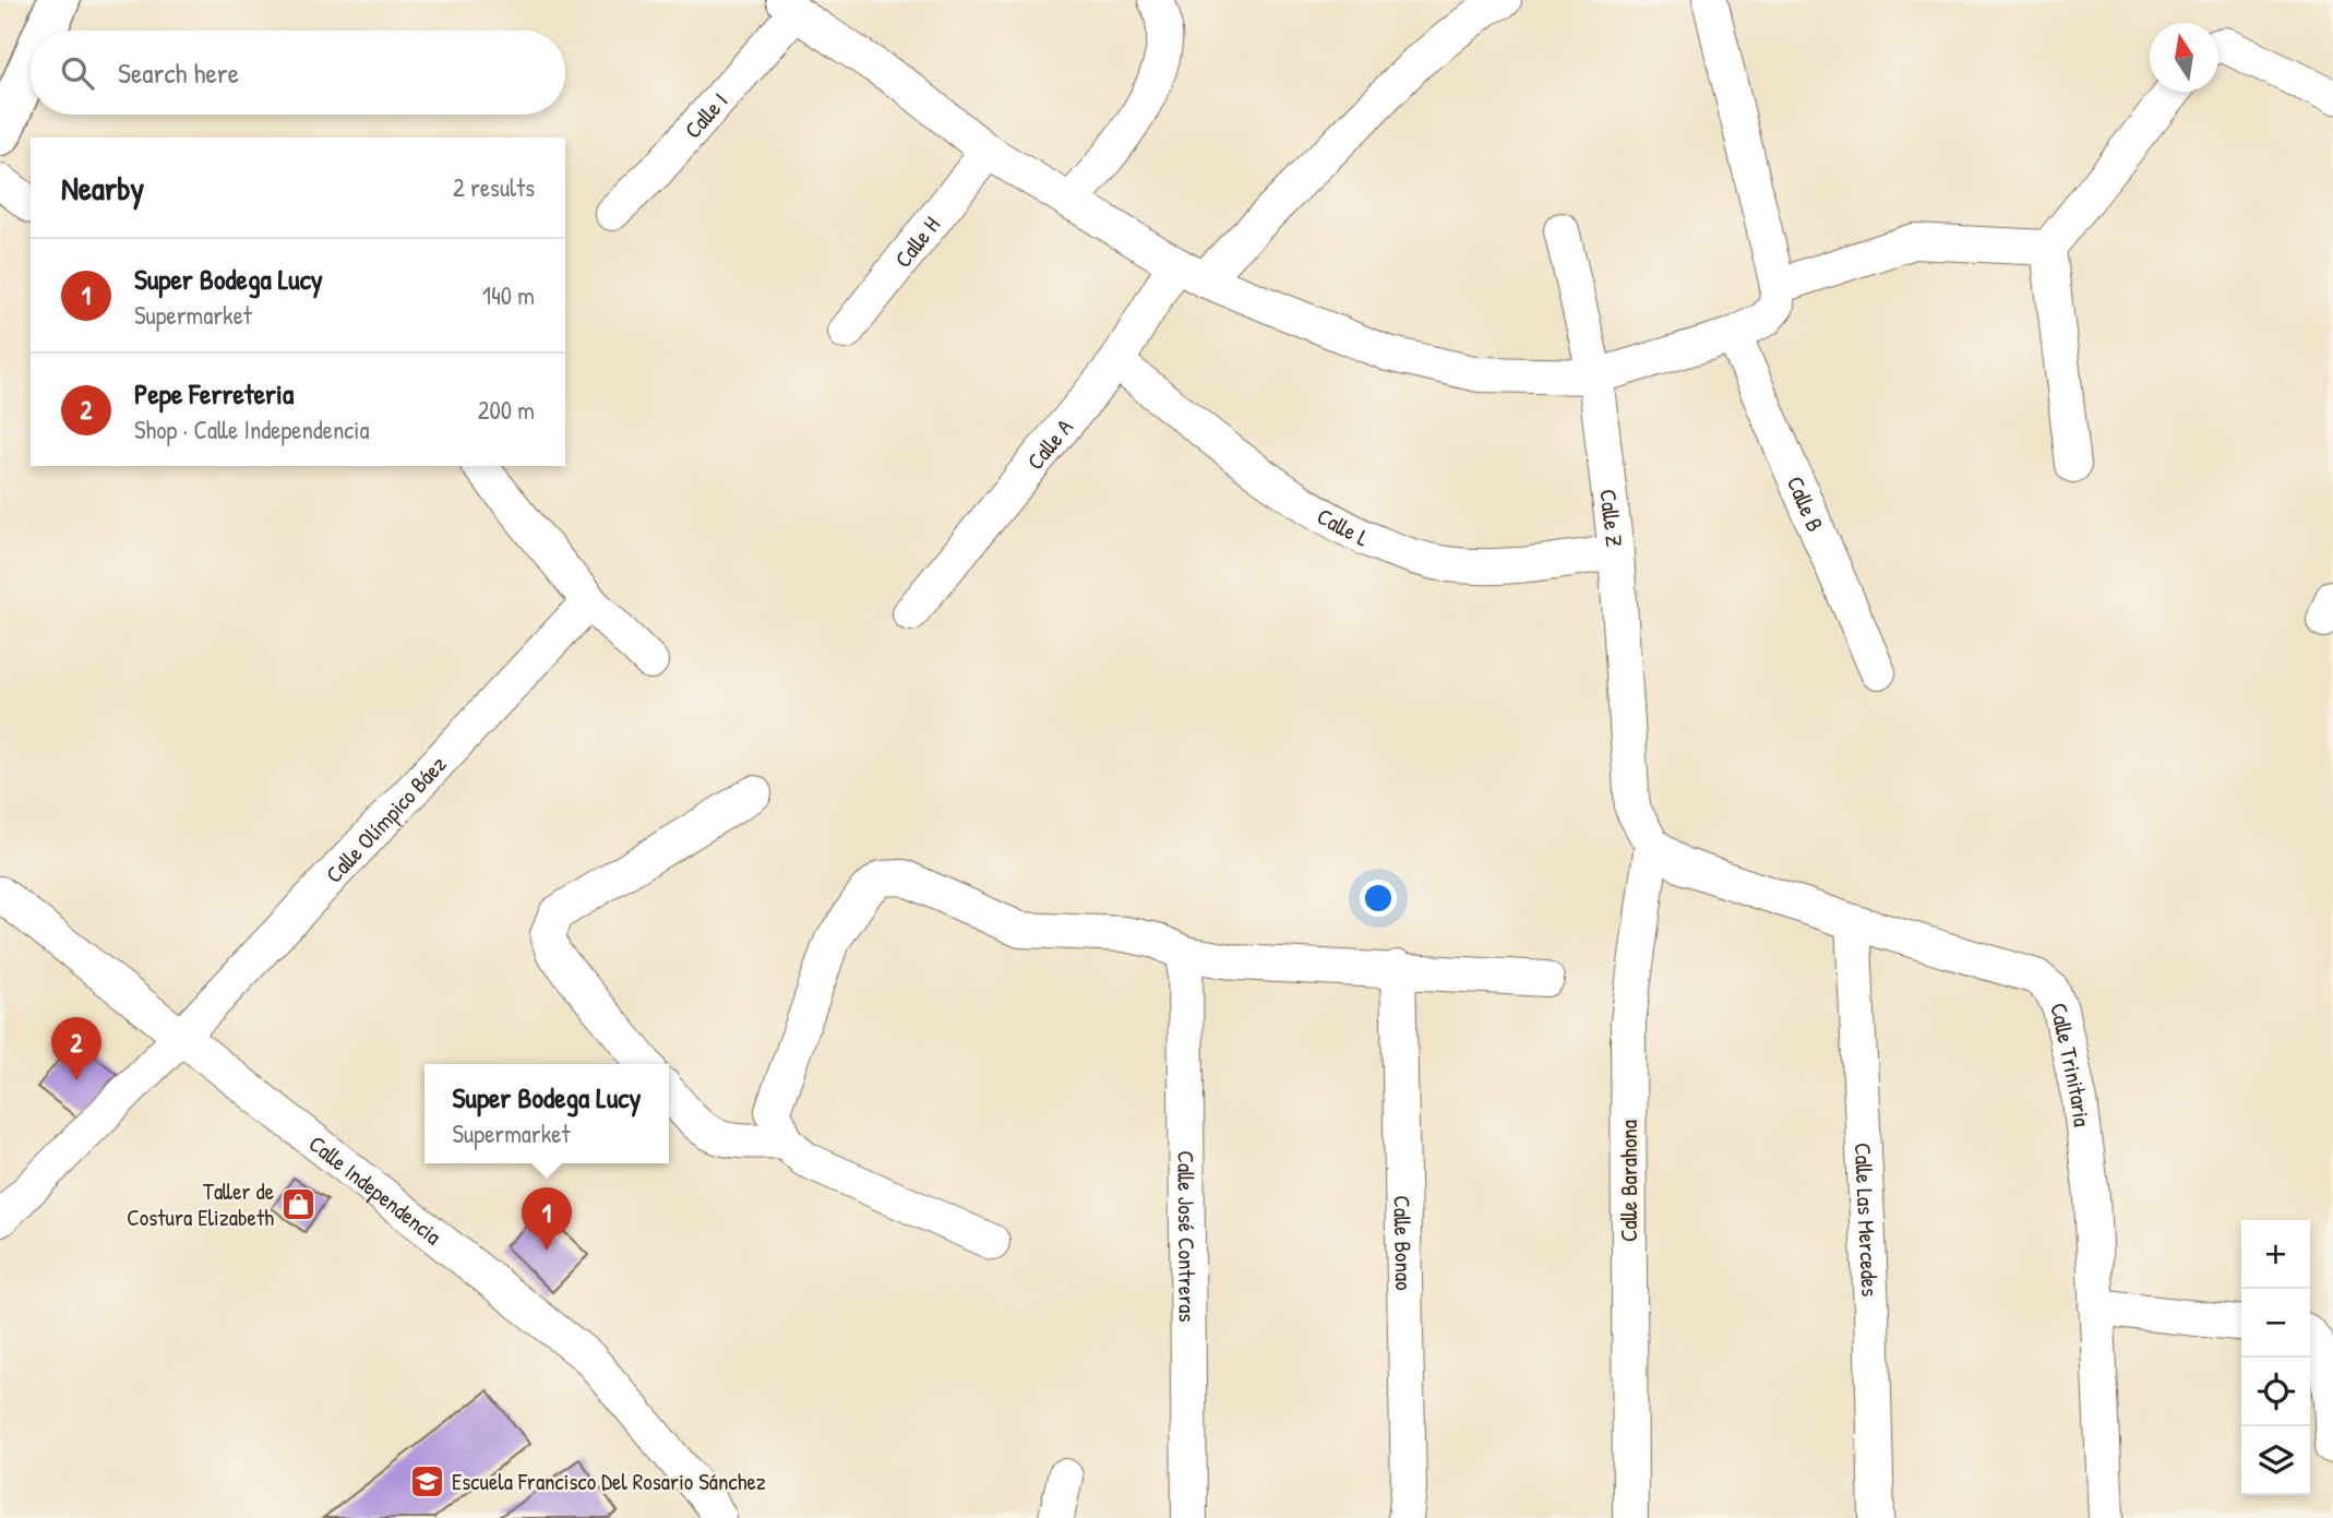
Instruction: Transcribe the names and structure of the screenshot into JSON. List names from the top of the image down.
{
  "streets": {
    "street": [
      "Calle I",
      "Calle H",
      "Calle A",
      "Calle B",
      "Calle Z",
      "Calle L",
      "Calle Olímpico Báez",
      "Calle Trinitaria",
      "Calle Barahona",
      "Calle Independencia",
      "Calle Las Mercedes",
      "Calle José Contreras",
      "Calle Bonao"
    ]
  },
  "crossings": [
    ["Calle A", "Calle L"],
    ["Calle Z", "Calle L"],
    ["Calle Z", "Calle Trinitaria"],
    ["Calle Olímpico Báez", "Calle Independencia"],
    ["Calle Trinitaria", "Calle Barahona"],
    ["Calle Trinitaria", "Calle Las Mercedes"]
  ],
  "places": {
    "shop": ["Taller de Costura Elizabeth"],
    "school or university": ["Escuela Francisco Del Rosario Sánchez"]
  },
  "north": "top",
  "page": {
    "search": "Search here",
    "heading": ["Nearby", "2 results"],
    "list": [
      {
        "mark": "1",
        "name": "Super Bodega Lucy",
        "note": "Supermarket",
        "value": "140 m"
      },
      {
        "mark": "2",
        "name": "Pepe Ferreteria",
        "note": "Shop · Calle Independencia",
        "value": "200 m"
      }
    ],
    "pins": ["2", "1"],
    "popup": ["Super Bodega Lucy", "Supermarket"],
    "map_buttons": ["+", "−"]
  }
}
